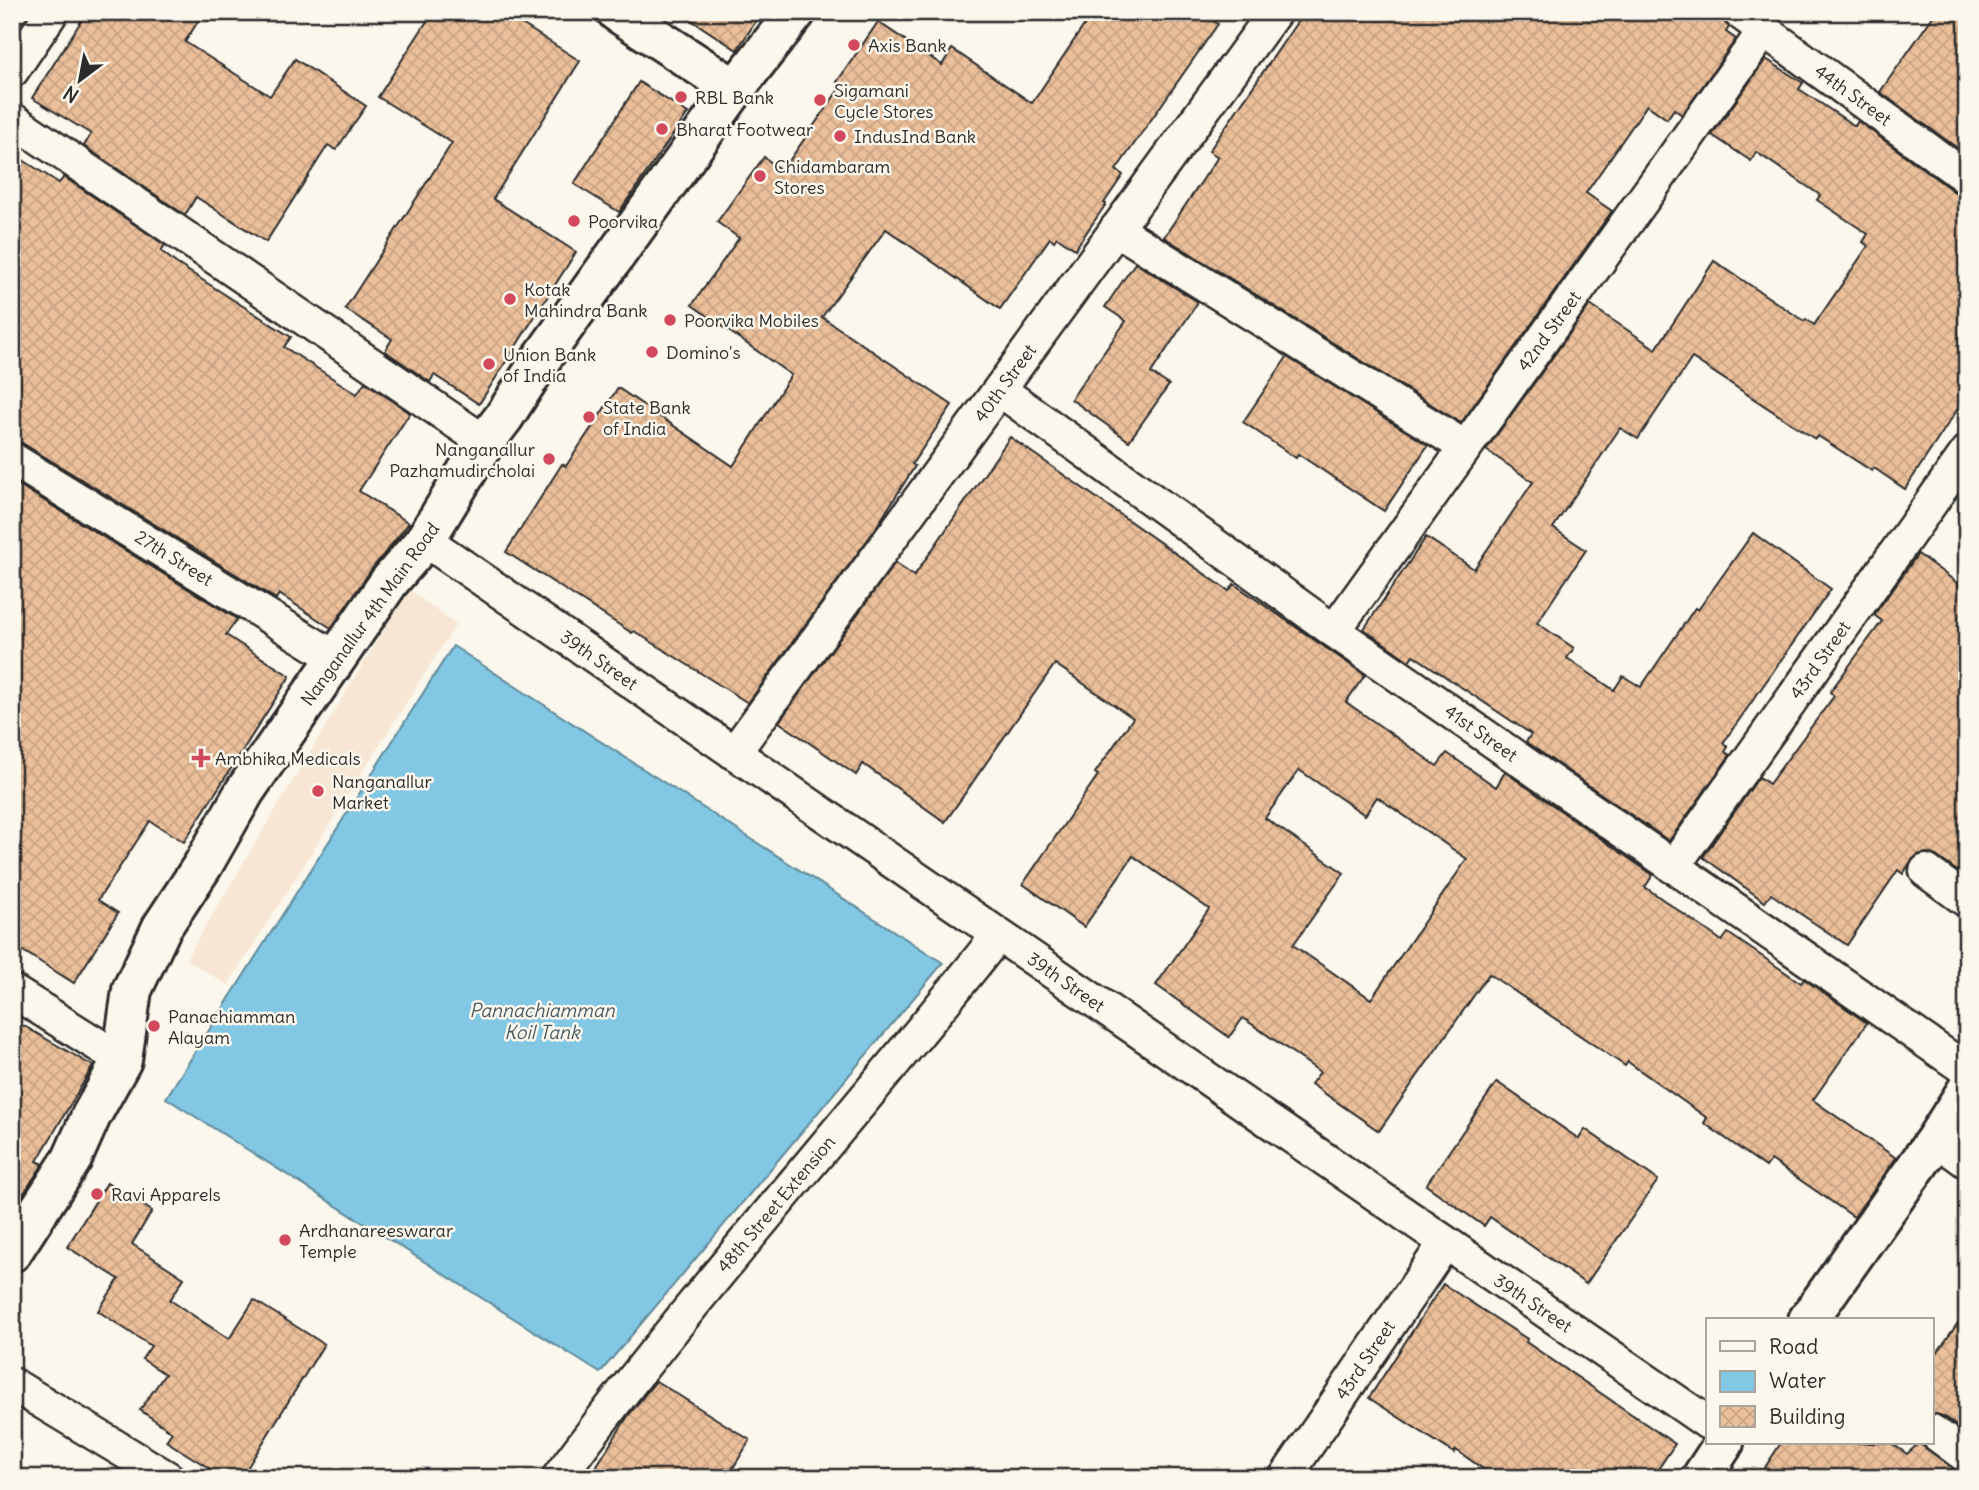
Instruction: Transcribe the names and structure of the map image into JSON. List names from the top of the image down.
{
  "streets": {
    "street": [
      "44th Street",
      "42nd Street",
      "40th Street",
      "27th Street",
      "Nanganallur 4th Main Road",
      "39th Street",
      "43rd Street",
      "41st Street",
      "48th Street Extension"
    ]
  },
  "crossings": [
    ["44th Street", "42nd Street"],
    ["42nd Street", "41st Street"],
    ["40th Street", "39th Street"],
    ["40th Street", "41st Street"],
    ["27th Street", "Nanganallur 4th Main Road"],
    ["Nanganallur 4th Main Road", "39th Street"],
    ["39th Street", "43rd Street"],
    ["39th Street", "48th Street Extension"],
    ["43rd Street", "41st Street"]
  ],
  "water": ["Pannachiamman Koil Tank"],
  "places": {
    "other": [
      "Axis Bank",
      "RBL Bank",
      "Sigamani Cycle Stores",
      "Bharat Footwear",
      "IndusInd Bank",
      "Chidambaram Stores",
      "Poorvika",
      "Kotak Mahindra Bank",
      "Poorvika Mobiles",
      "Domino's",
      "Union Bank of India",
      "State Bank of India",
      "Nanganallur Pazhamudircholai",
      "Nanganallur Market",
      "Panachiamman Alayam",
      "Ravi Apparels",
      "Ardhanareeswarar Temple"
    ],
    "health": ["Ambhika Medicals"]
  },
  "legend": ["Road", "Water", "Building"],
  "north": "bottom left"
}
